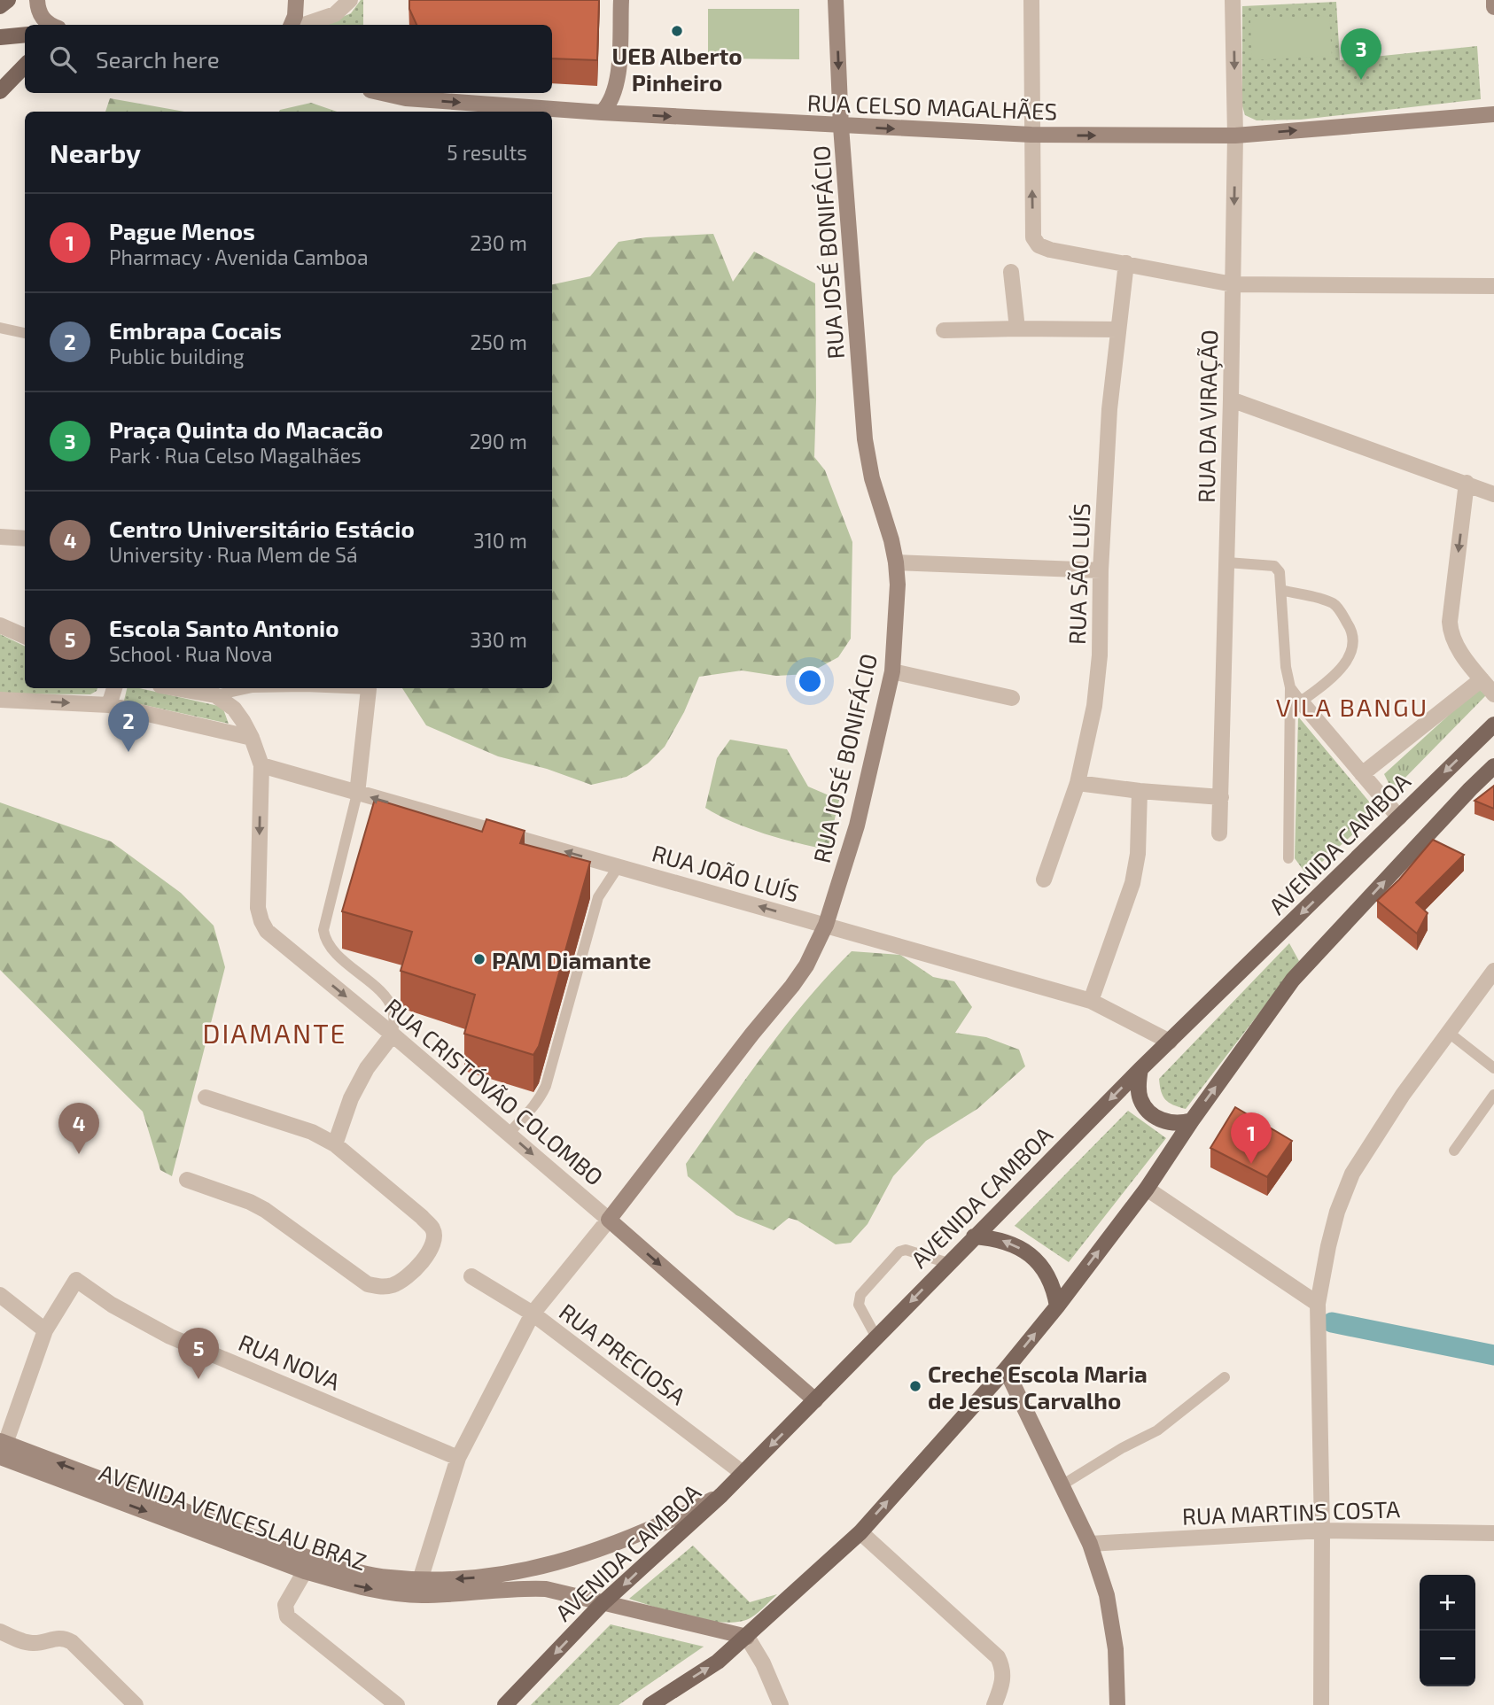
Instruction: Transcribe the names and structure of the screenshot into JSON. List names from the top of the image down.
{
  "streets": {
    "main road": [
      "RUA CELSO MAGALHÃES",
      "RUA JOSÉ BONIFÁCIO",
      "AVENIDA CAMBOA",
      "RUA CRISTÓVÃO COLOMBO",
      "AVENIDA VENCESLAU BRAZ"
    ],
    "street": [
      "RUA DA VIRAÇÃO",
      "RUA SÃO LUÍS",
      "RUA JOÃO LUÍS",
      "RUA PRECIOSA",
      "RUA NOVA",
      "RUA MARTINS COSTA"
    ]
  },
  "crossings": [
    ["RUA CELSO MAGALHÃES", "RUA JOSÉ BONIFÁCIO"],
    ["RUA CELSO MAGALHÃES", "RUA DA VIRAÇÃO"],
    ["RUA JOSÉ BONIFÁCIO", "RUA JOÃO LUÍS"],
    ["RUA JOSÉ BONIFÁCIO", "RUA CRISTÓVÃO COLOMBO"],
    ["AVENIDA CAMBOA", "RUA JOÃO LUÍS"],
    ["AVENIDA CAMBOA", "RUA CRISTÓVÃO COLOMBO"],
    ["AVENIDA CAMBOA", "RUA PRECIOSA"],
    ["AVENIDA CAMBOA", "AVENIDA VENCESLAU BRAZ"],
    ["RUA JOÃO LUÍS", "RUA CRISTÓVÃO COLOMBO"]
  ],
  "one_way": ["RUA CELSO MAGALHÃES", "RUA JOÃO LUÍS", "RUA CRISTÓVÃO COLOMBO"],
  "districts": ["VILA BANGU", "DIAMANTE"],
  "places": ["UEB Alberto Pinheiro", "PAM Diamante", "Creche Escola Maria de Jesus Carvalho"],
  "page": {
    "search": "Search here",
    "pins": [
      "3",
      "2",
      "4",
      "1",
      "5"
    ],
    "heading": ["Nearby", "5 results"],
    "list": [
      {
        "mark": "1",
        "name": "Pague Menos",
        "note": "Pharmacy · Avenida Camboa",
        "value": "230 m"
      },
      {
        "mark": "2",
        "name": "Embrapa Cocais",
        "note": "Public building",
        "value": "250 m"
      },
      {
        "mark": "3",
        "name": "Praça Quinta do Macacão",
        "note": "Park · Rua Celso Magalhães",
        "value": "290 m"
      },
      {
        "mark": "4",
        "name": "Centro Universitário Estácio",
        "note": "University · Rua Mem de Sá",
        "value": "310 m"
      },
      {
        "mark": "5",
        "name": "Escola Santo Antonio",
        "note": "School · Rua Nova",
        "value": "330 m"
      }
    ],
    "map_buttons": ["+", "−"]
  }
}
